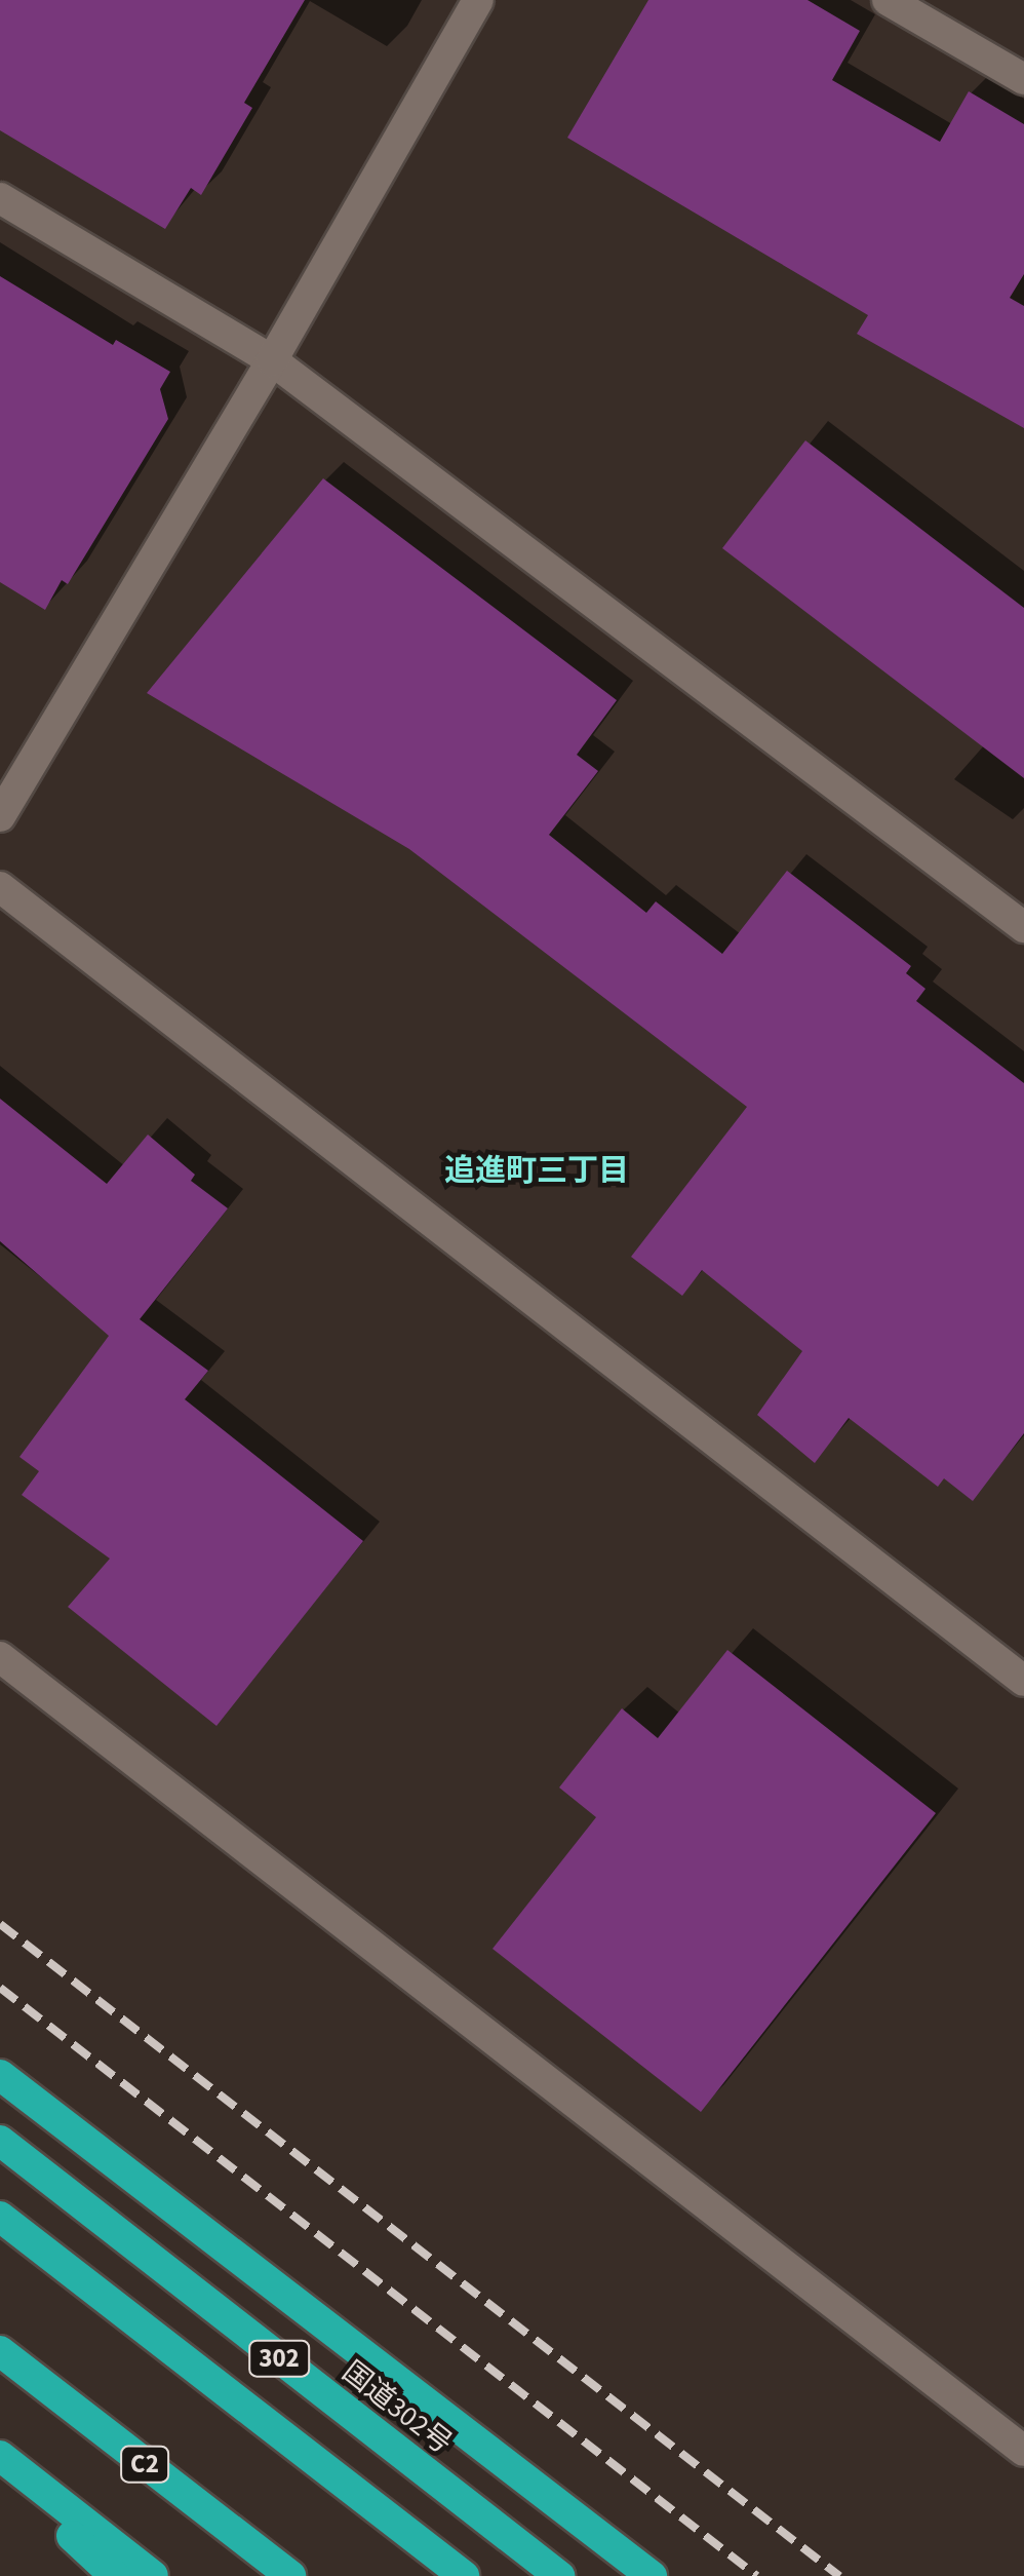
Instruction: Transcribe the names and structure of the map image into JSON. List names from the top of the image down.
{
  "streets": {
    "highway": ["302", "国道302号", "C2"]
  },
  "districts": ["追進町三丁目"]
}
